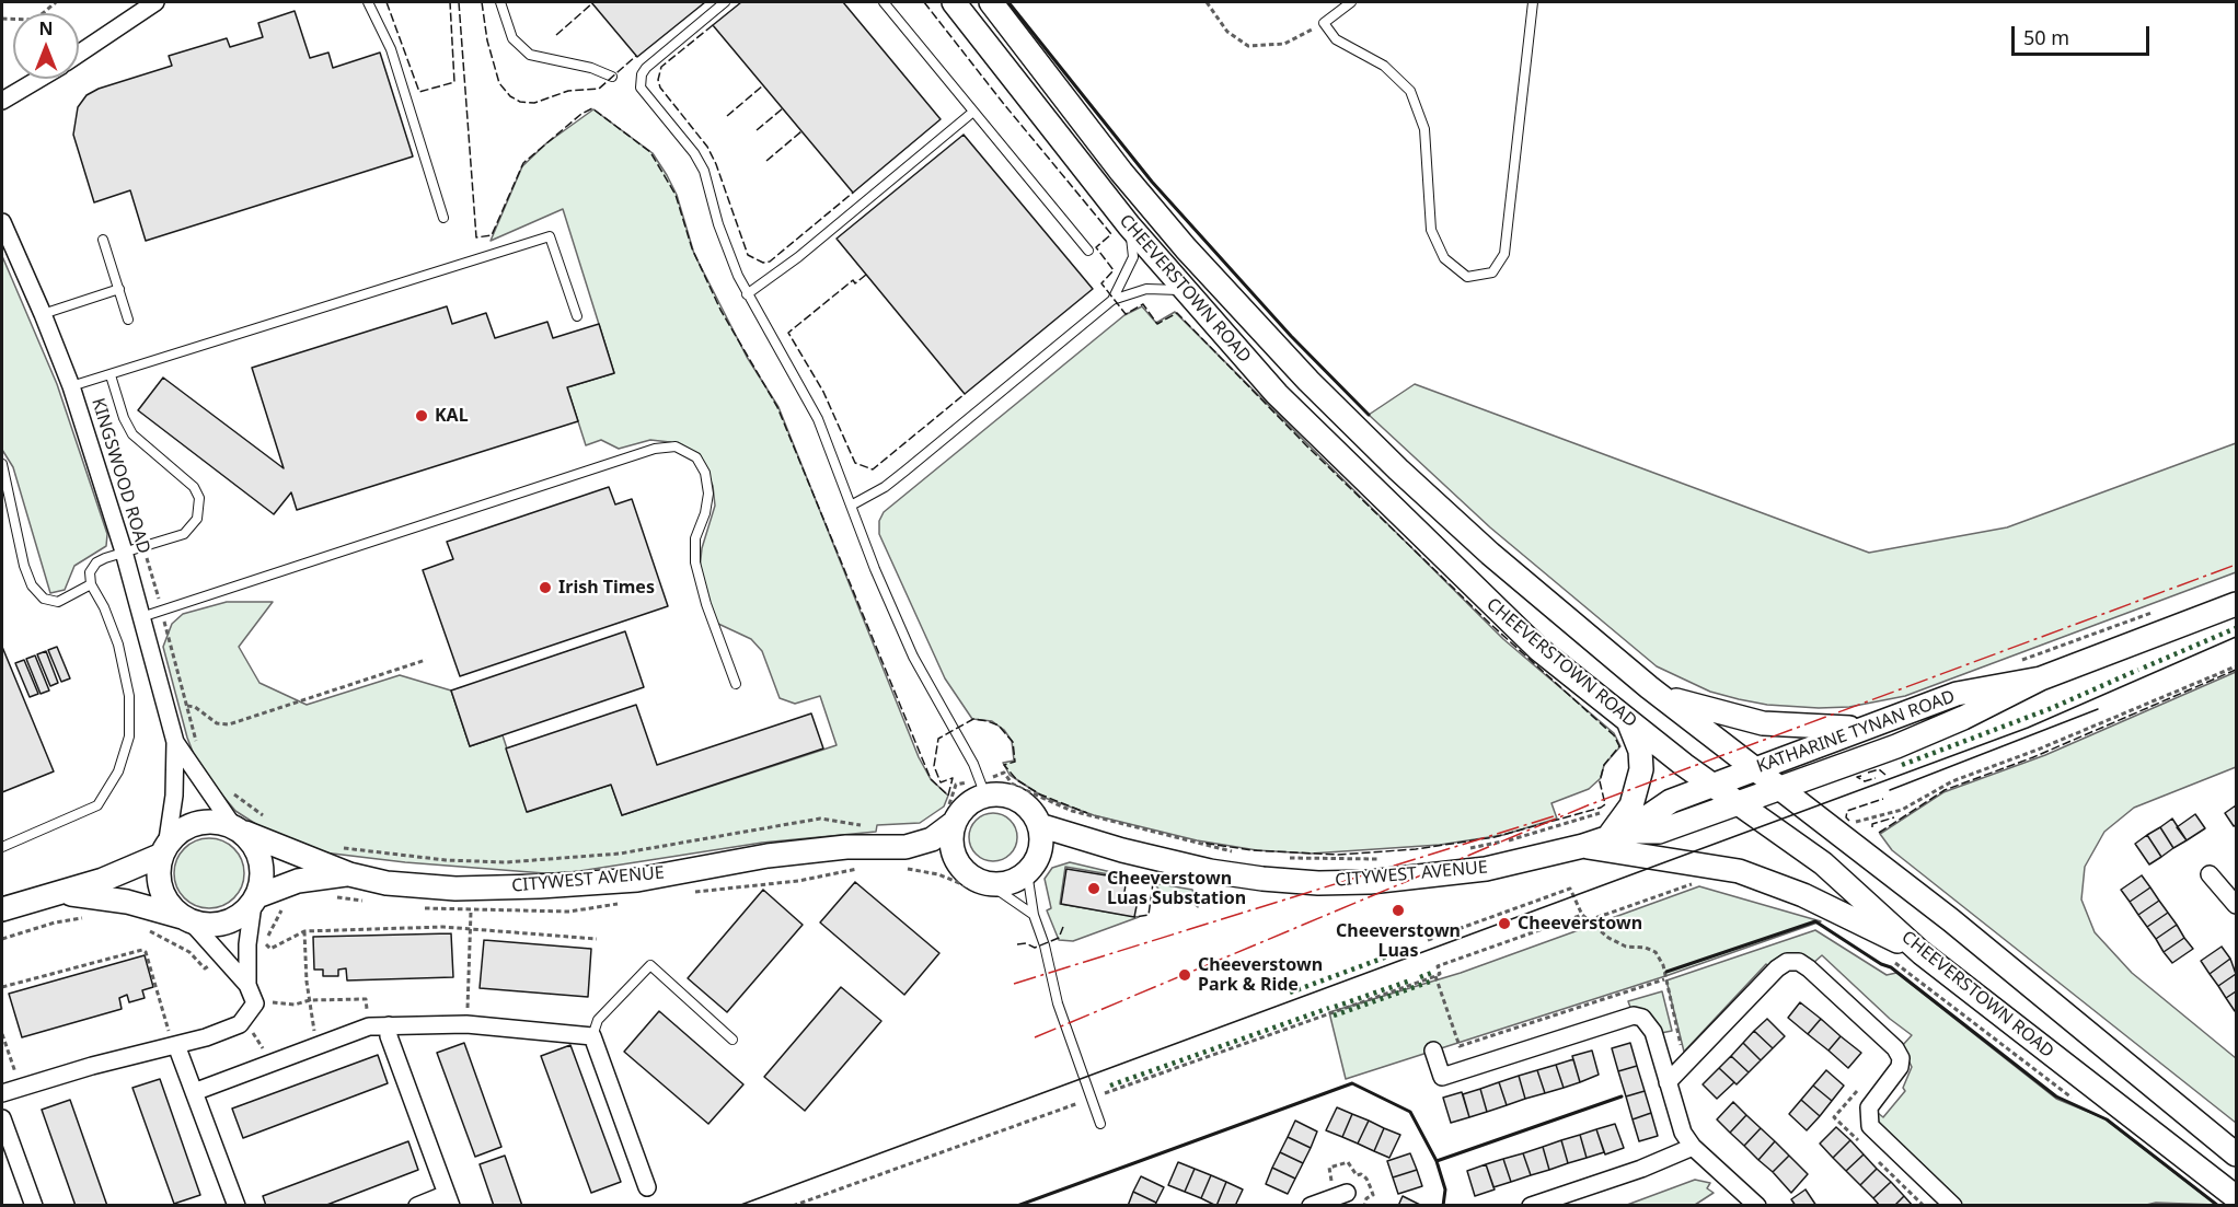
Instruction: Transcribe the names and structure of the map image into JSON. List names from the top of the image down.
{
  "streets": {
    "main road": ["CHEEVERSTOWN ROAD", "KATHARINE TYNAN ROAD", "CITYWEST AVENUE"],
    "street": ["KINGSWOOD ROAD"]
  },
  "crossings": [
    ["CHEEVERSTOWN ROAD", "KATHARINE TYNAN ROAD"],
    ["CHEEVERSTOWN ROAD", "CITYWEST AVENUE"],
    ["KINGSWOOD ROAD", "CITYWEST AVENUE"],
    ["KATHARINE TYNAN ROAD", "CITYWEST AVENUE"]
  ],
  "places": [
    "KAL",
    "Irish Times",
    "Cheeverstown Luas Substation",
    "Cheeverstown Luas",
    "Cheeverstown",
    "Cheeverstown Park & Ride"
  ],
  "scale_bar": "50 m",
  "north": "top"
}
